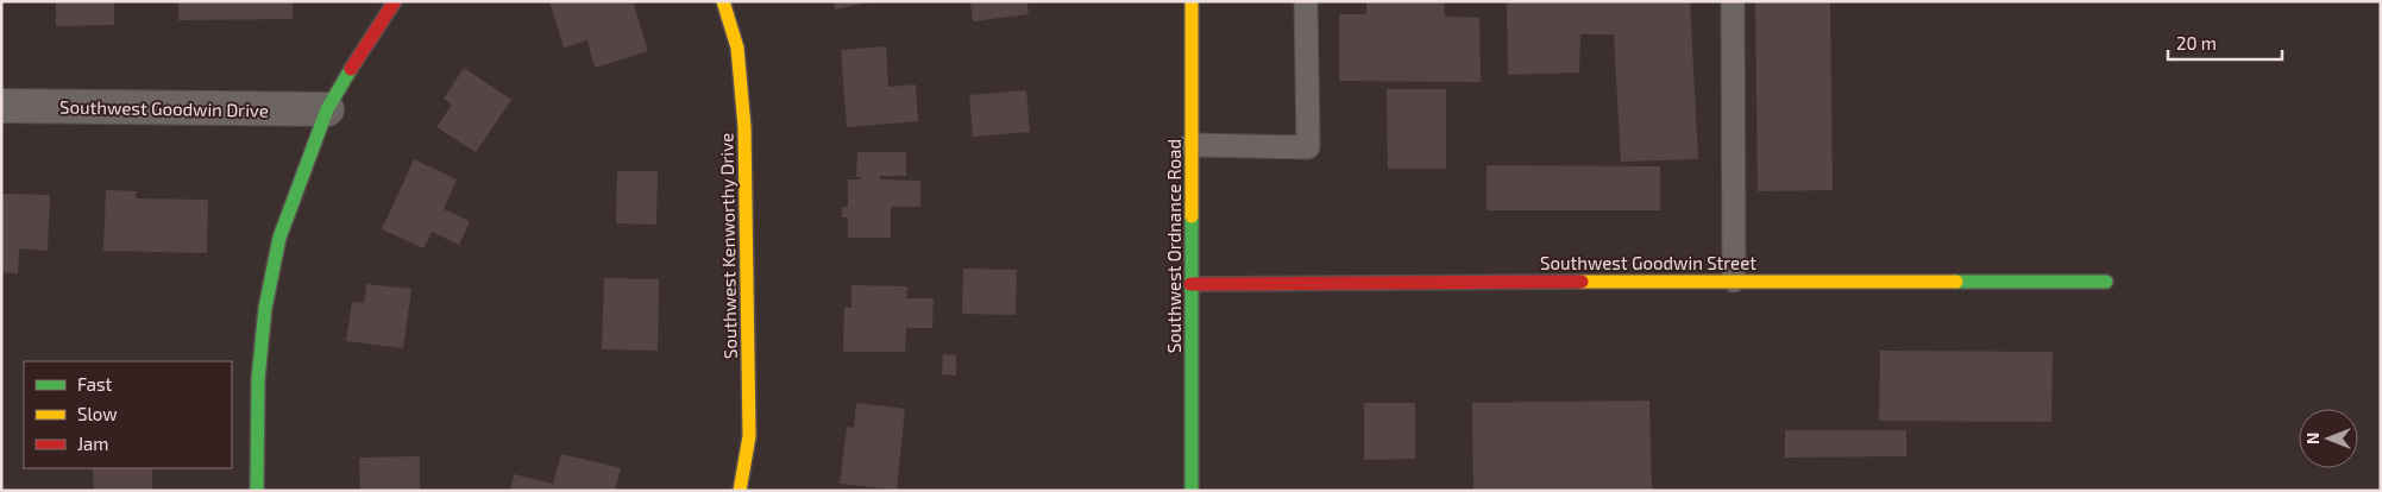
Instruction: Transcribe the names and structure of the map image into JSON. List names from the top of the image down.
{
  "streets": {
    "street": [
      "Southwest Goodwin Drive",
      "Southwest Kenworthy Drive",
      "Southwest Ordnance Road",
      "Southwest Goodwin Street"
    ]
  },
  "crossings": [
    ["Southwest Ordnance Road", "Southwest Goodwin Street"]
  ],
  "legend": ["Fast", "Slow", "Jam"],
  "scale_bar": "20 m",
  "north": "left"
}
